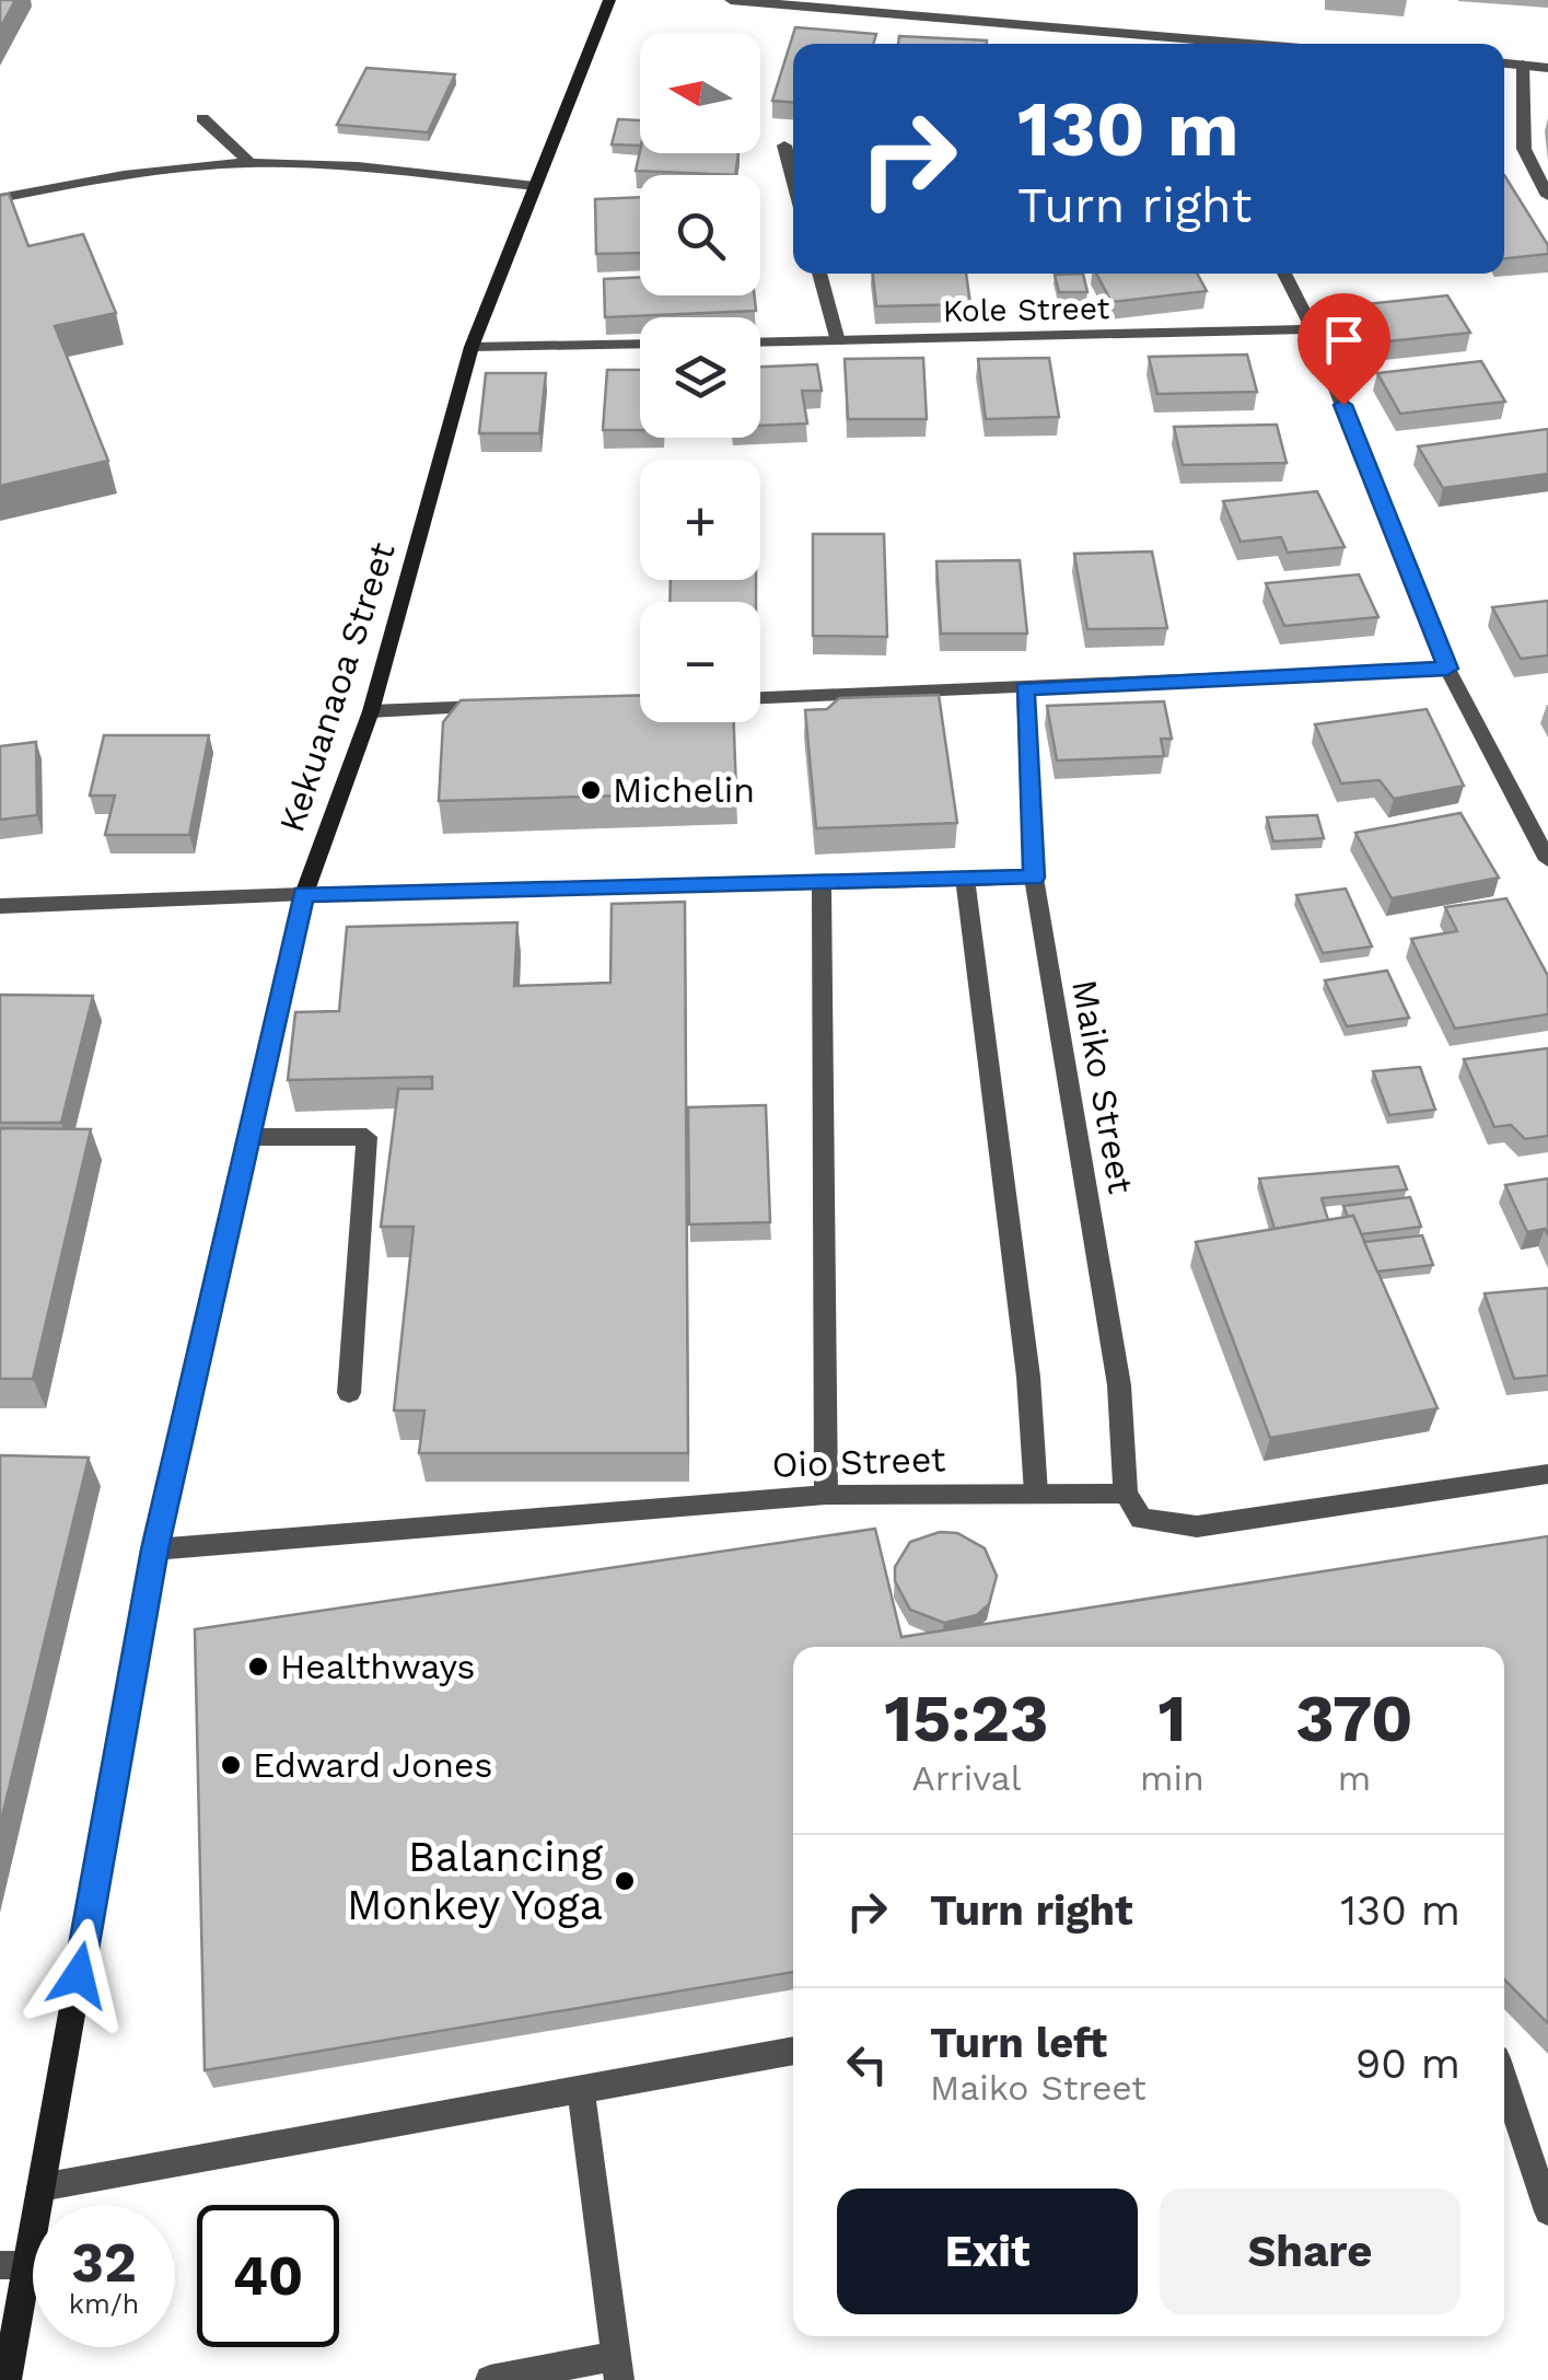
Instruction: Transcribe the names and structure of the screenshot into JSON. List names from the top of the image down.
{
  "streets": {
    "street": [
      "Kole Street",
      "Kekuanaoa Street",
      "Maiko Street",
      "Oio Street"
    ]
  },
  "crossings": [
    ["Kekuanaoa Street", "Oio Street"],
    ["Maiko Street", "Oio Street"]
  ],
  "places": [
    "Michelin",
    "Healthways",
    "Edward Jones",
    "Balancing Monkey Yoga"
  ],
  "north": "left",
  "page": {
    "map_buttons": ["+", "−"],
    "turn": ["130 m", "Turn right"],
    "eta": [
      "15:23",
      "Arrival",
      "1",
      "min",
      "370",
      "m"
    ],
    "list": [
      {
        "name": "Turn right",
        "value": "130 m"
      },
      {
        "name": "Turn left",
        "note": "Maiko Street",
        "value": "90 m"
      }
    ],
    "buttons": ["Exit", "Share"],
    "speed": "32 km/h",
    "limit": "40"
  }
}
